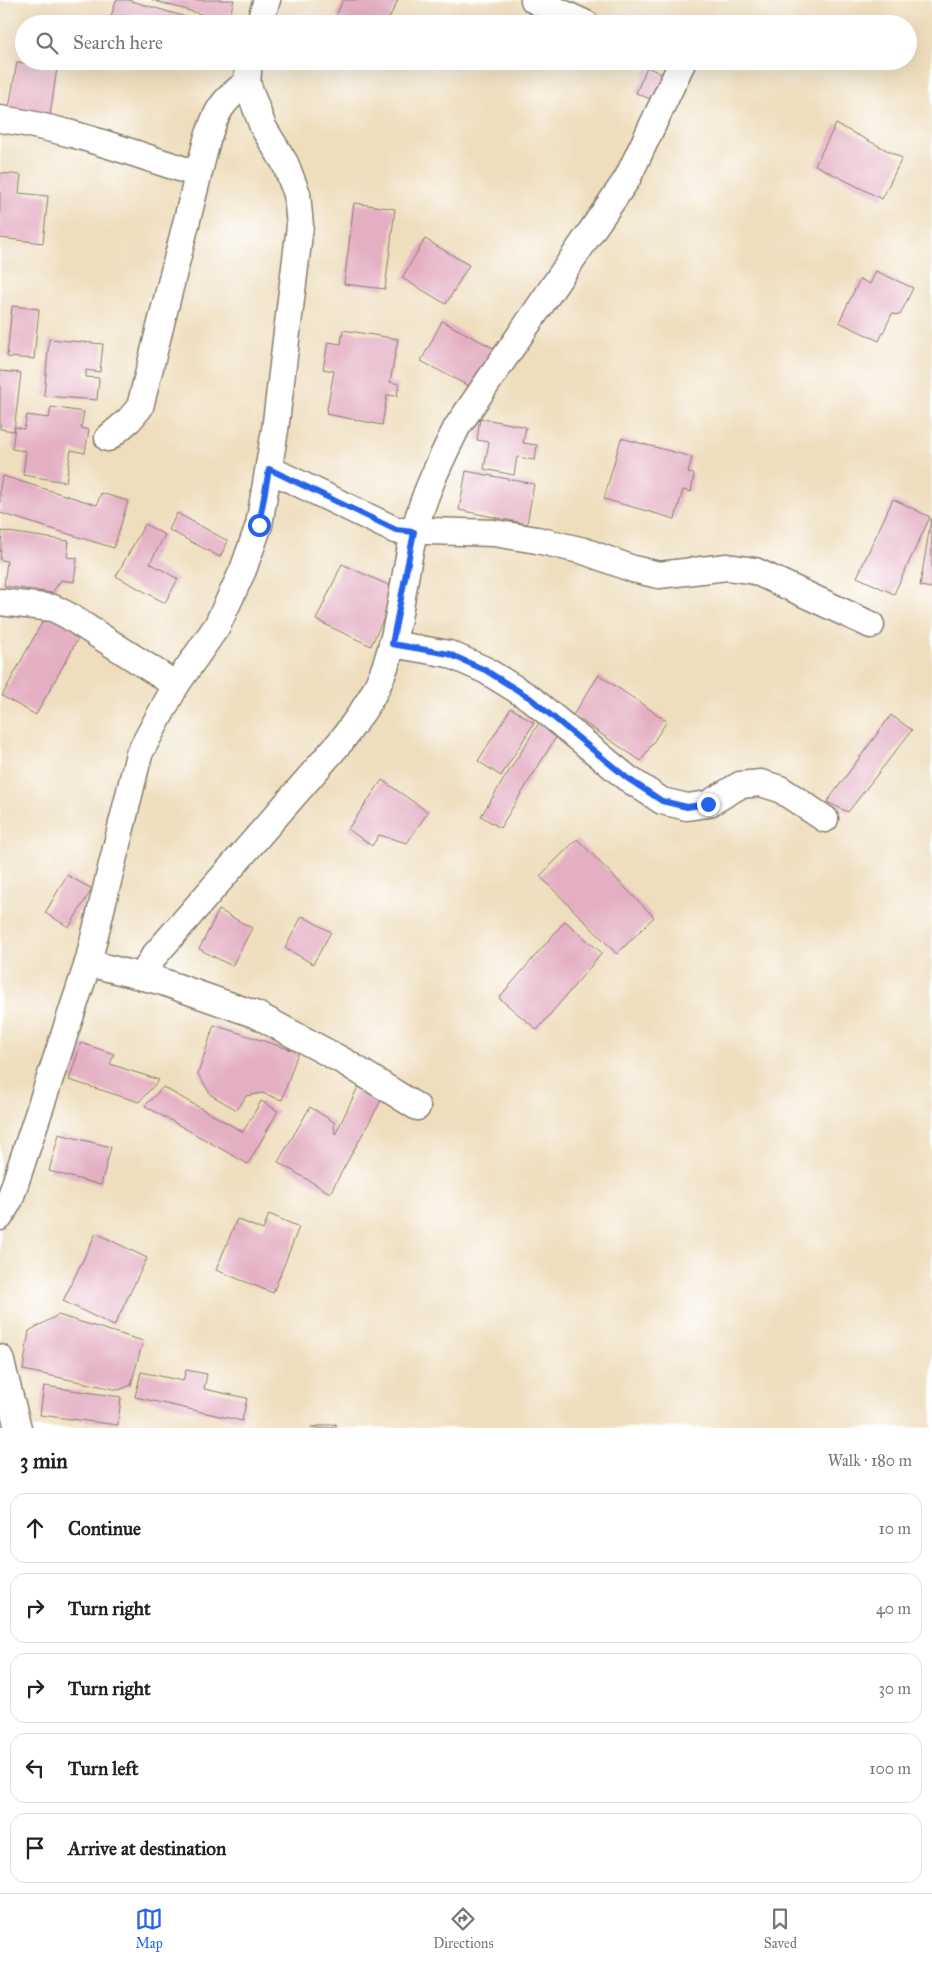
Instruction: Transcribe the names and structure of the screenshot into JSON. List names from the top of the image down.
{
  "page": {
    "search": "Search here",
    "heading": ["3 min", "Walk · 180 m"],
    "list": [
      ["Continue", "10 m"],
      ["Turn right", "40 m"],
      ["Turn right", "30 m"],
      ["Turn left", "100 m"],
      "Arrive at destination"
    ],
    "nav": ["Map", "Directions", "Saved"]
  }
}
